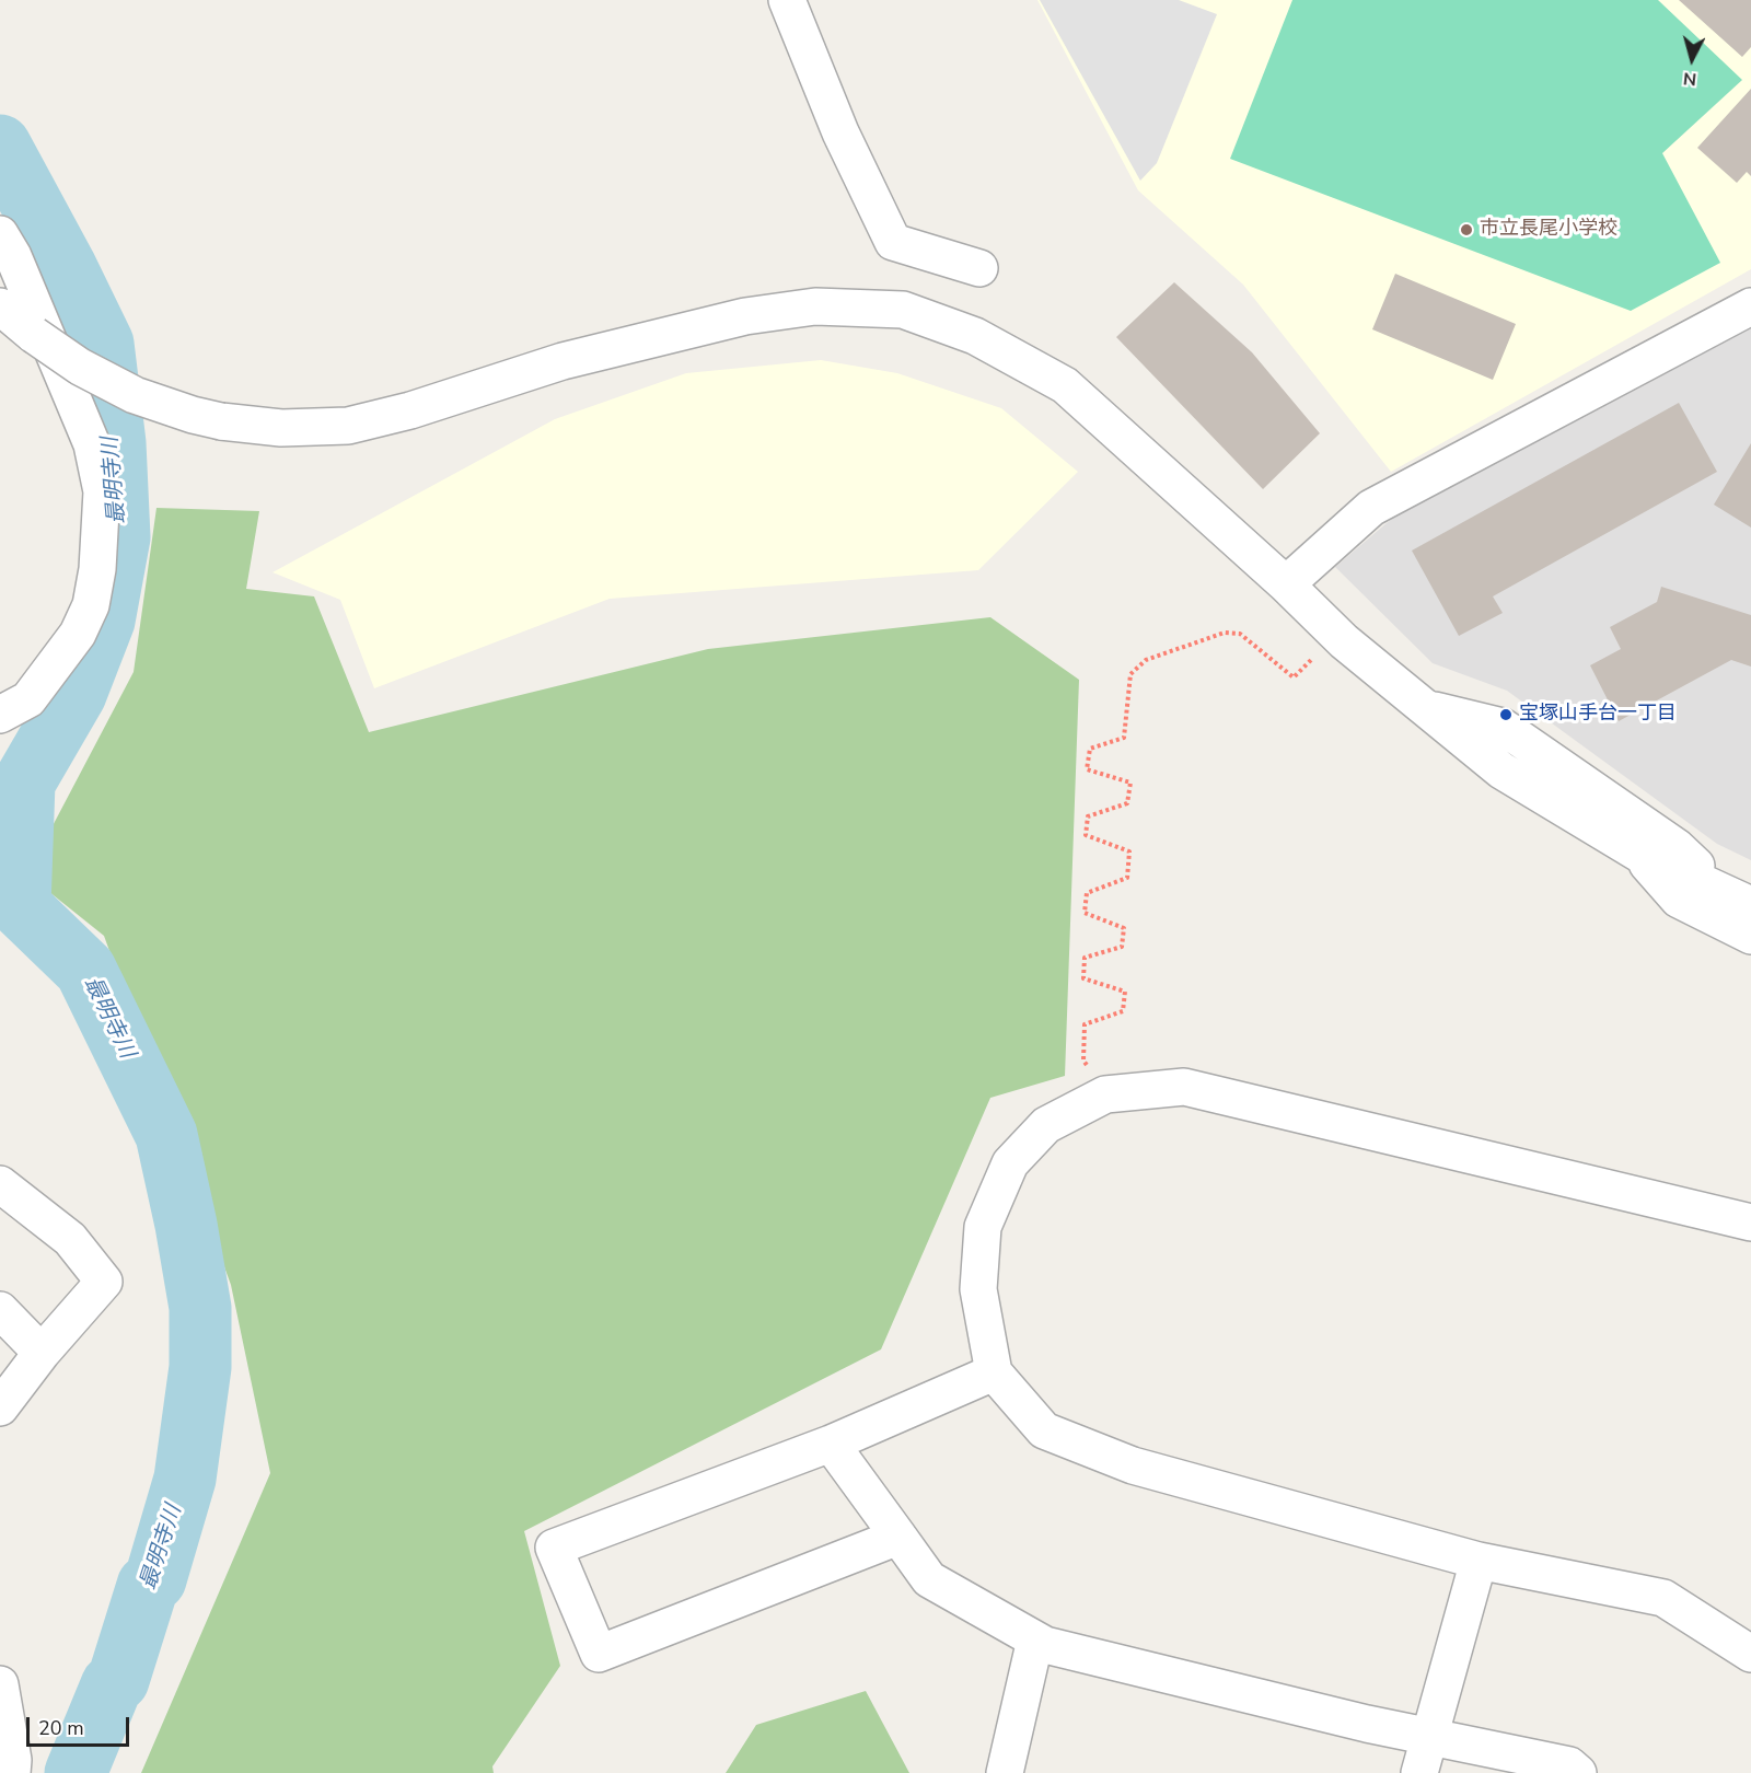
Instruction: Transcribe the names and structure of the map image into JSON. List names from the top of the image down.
{
  "water": ["最明寺川"],
  "places": ["市立長尾小学校", "宝塚山手台一丁目"],
  "scale_bar": "20 m",
  "north": "bottom"
}
